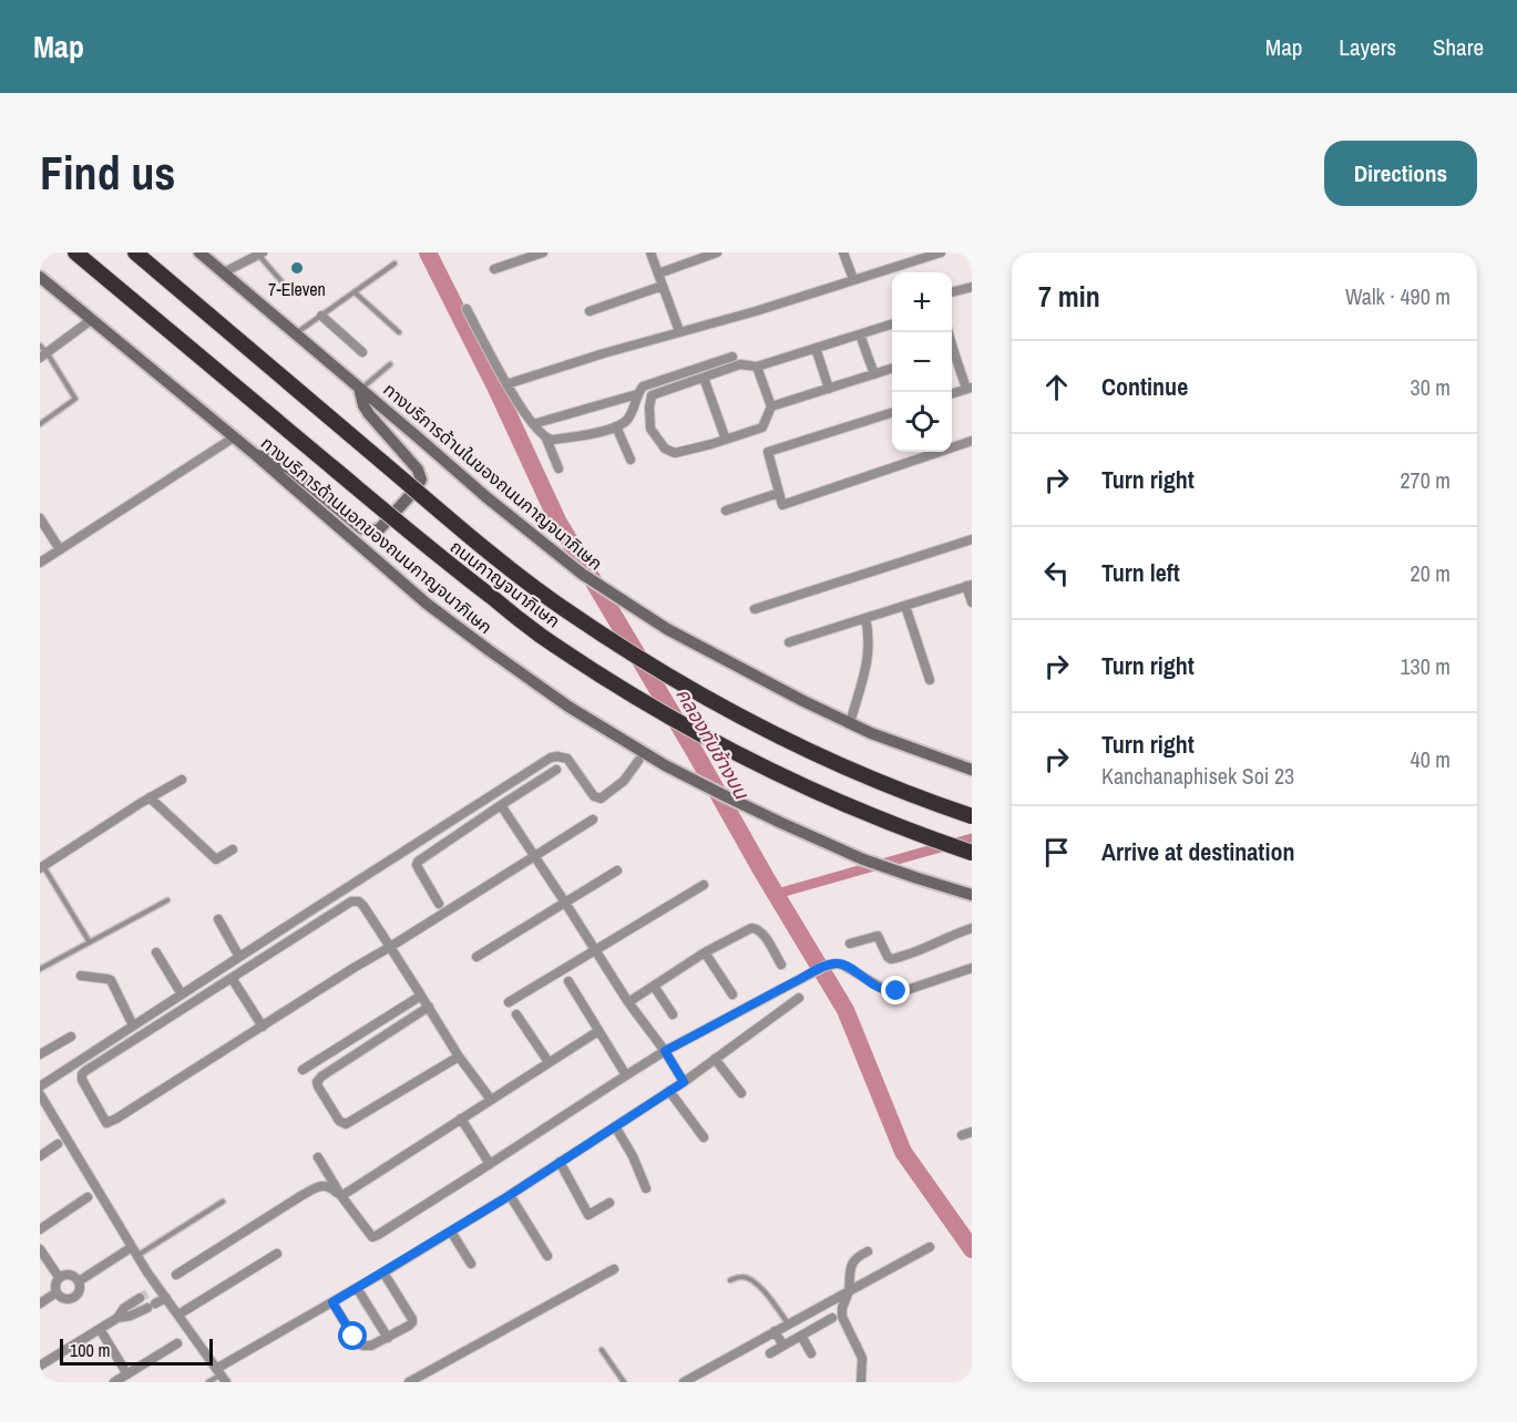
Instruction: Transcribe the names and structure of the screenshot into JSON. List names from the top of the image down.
{
  "streets": {
    "highway": ["ถนนกาญจนาภิเษก"],
    "main road": ["ทางบริการด้านในของถนนกาญจนาภิเษก", "ทางบริการด้านนอกของถนนกาญจนาภิเษก"]
  },
  "water": ["คลองทับช้างบน"],
  "places": ["7-Eleven"],
  "scale_bar": "100 m",
  "page": {
    "header": "Map",
    "nav": ["Map", "Layers", "Share"],
    "buttons": "Directions",
    "title": "Find us",
    "heading": ["7 min", "Walk · 490 m"],
    "map_buttons": ["+", "−"],
    "list": [
      ["Continue", "30 m"],
      ["Turn right", "270 m"],
      ["Turn left", "20 m"],
      ["Turn right", "130 m"],
      ["Turn right", "Kanchanaphisek Soi 23", "40 m"],
      "Arrive at destination"
    ],
    "scale": "100 m"
  }
}
